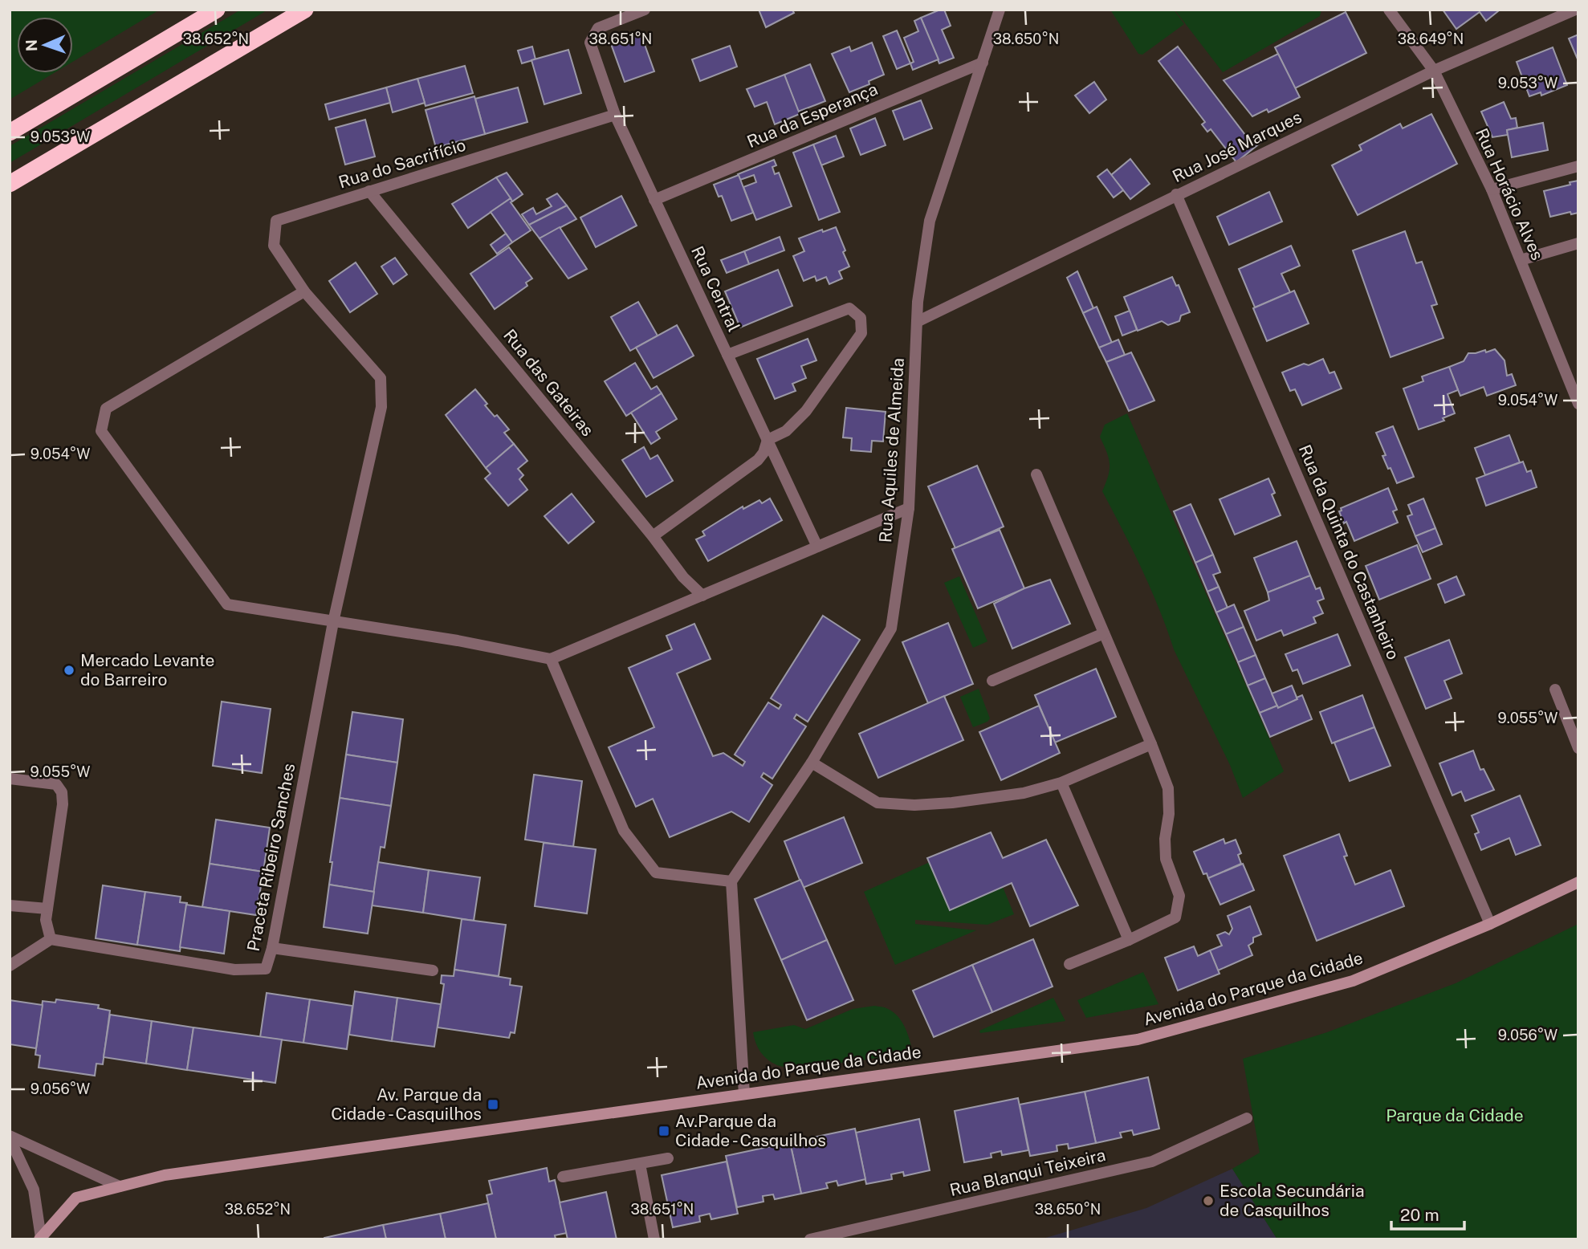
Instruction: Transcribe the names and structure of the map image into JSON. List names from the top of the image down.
{
  "streets": {
    "street": [
      "Rua da Esperança",
      "Rua José Marques",
      "Rua do Sacrifício",
      "Rua Horácio Alves",
      "Rua Central",
      "Rua das Gateiras",
      "Rua Aquiles de Almeida",
      "Rua da Quinta do Castanheiro",
      "Praceta Ribeiro Sanches",
      "Avenida do Parque da Cidade",
      "Rua Blanqui Teixeira"
    ]
  },
  "crossings": [
    ["Rua da Esperança", "Rua Central"],
    ["Rua da Esperança", "Rua Aquiles de Almeida"],
    ["Rua José Marques", "Rua Horácio Alves"],
    ["Rua José Marques", "Rua Aquiles de Almeida"],
    ["Rua José Marques", "Rua da Quinta do Castanheiro"],
    ["Rua do Sacrifício", "Rua Central"],
    ["Rua do Sacrifício", "Rua das Gateiras"],
    ["Rua do Sacrifício", "Praceta Ribeiro Sanches"],
    ["Rua da Quinta do Castanheiro", "Avenida do Parque da Cidade"]
  ],
  "parks": ["Parque da Cidade"],
  "places": {
    "other": ["Mercado Levante do Barreiro", "Escola Secundária de Casquilhos"],
    "transit": ["Av. Parque da Cidade - Casquilhos", "Av.Parque da Cidade - Casquilhos"]
  },
  "scale_bar": "20 m",
  "north": "left",
  "coordinates": [
    "38.652°N",
    "38.651°N",
    "38.650°N",
    "38.649°N",
    "9.053°W",
    "9.054°W",
    "9.055°W",
    "9.056°W"
  ]
}
